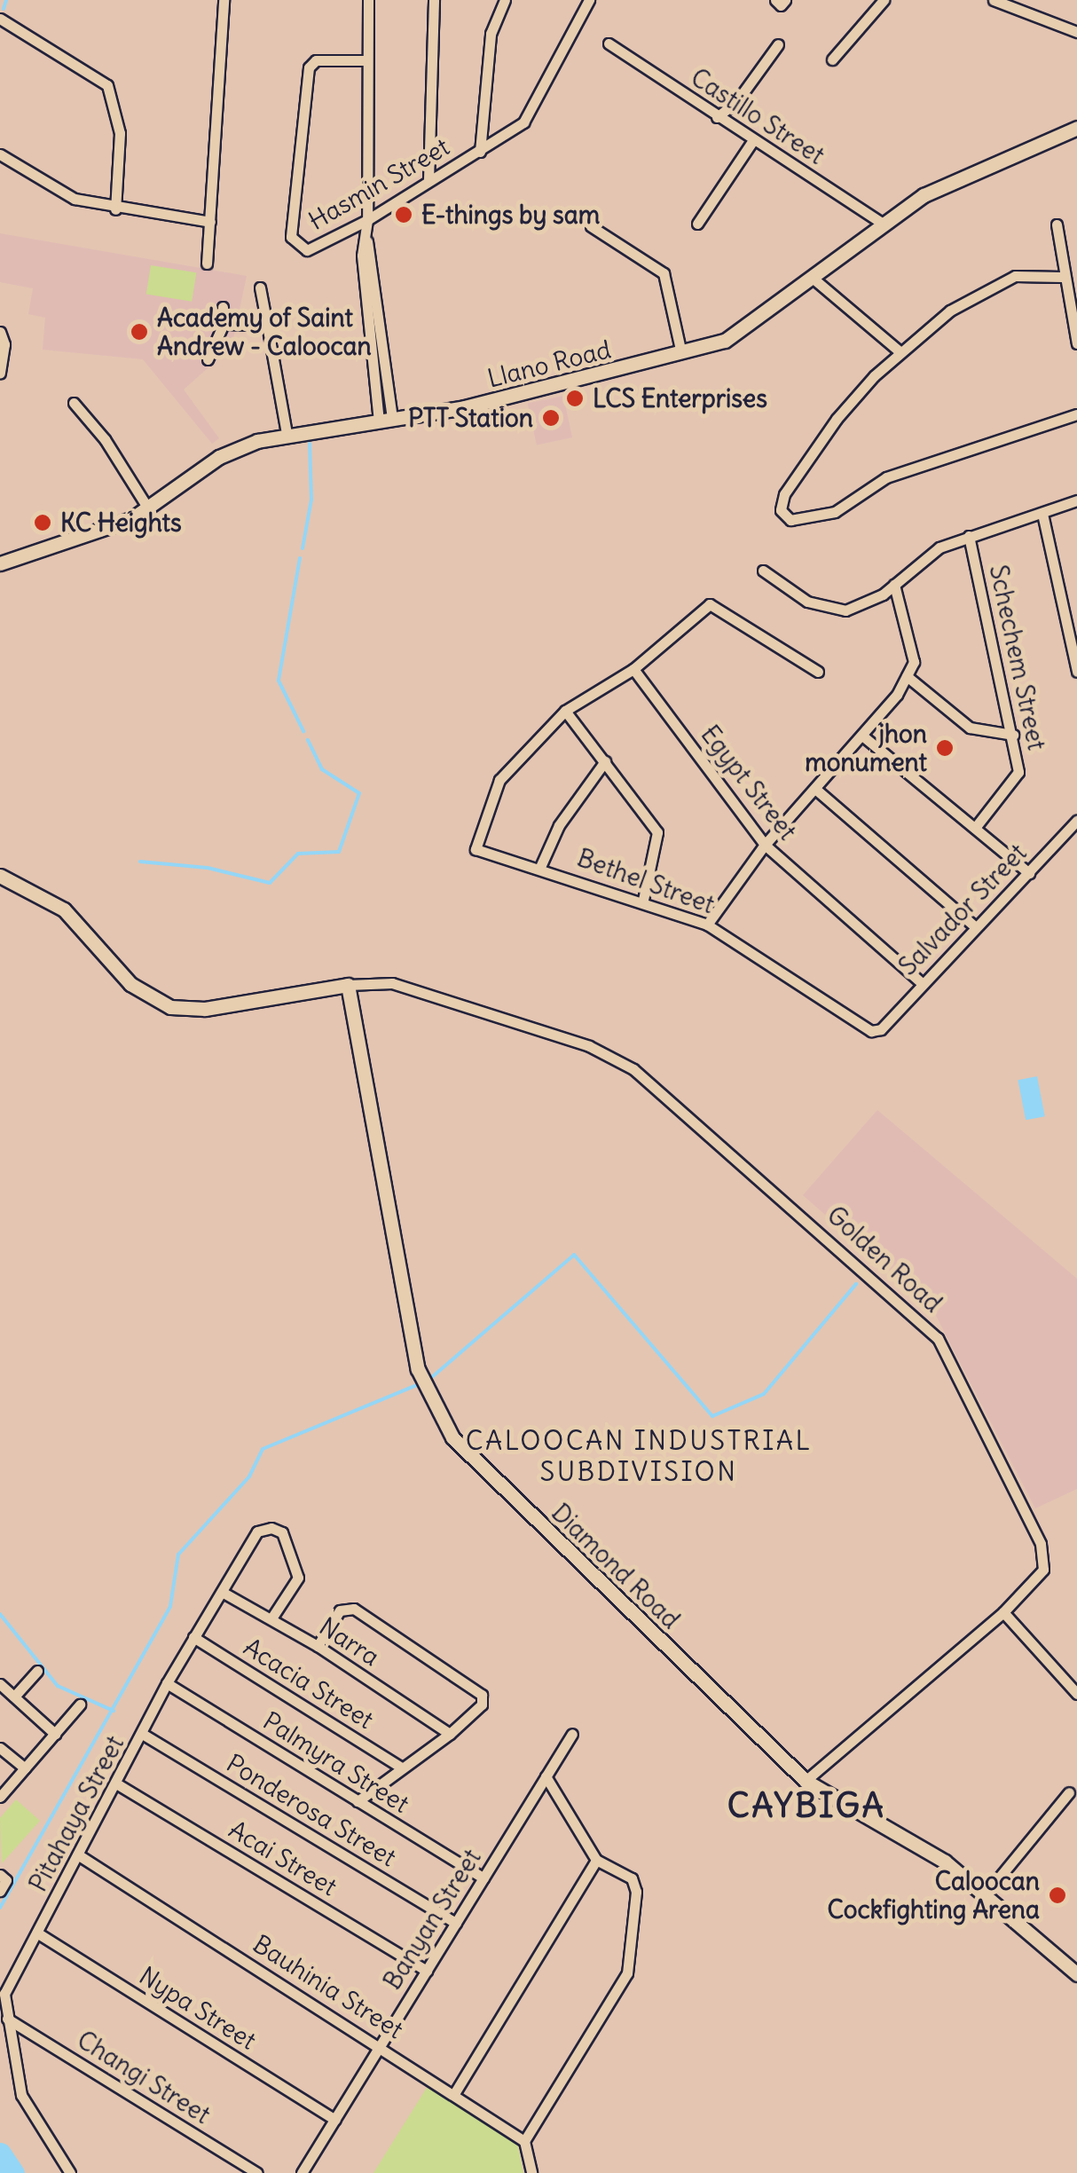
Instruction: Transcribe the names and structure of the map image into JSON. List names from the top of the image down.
{
  "streets": {
    "main road": ["Llano Road", "Diamond Road"],
    "street": [
      "Castillo Street",
      "Hasmin Street",
      "Schechem Street",
      "Egypt Street",
      "Bethel Street",
      "Salvador Street",
      "Golden Road",
      "Narra",
      "Acacia Street",
      "Palmyra Street",
      "Ponderosa Street",
      "Pitahaya Street",
      "Acai Street",
      "Banyan Street",
      "Bauhinia Street",
      "Nypa Street",
      "Changi Street"
    ]
  },
  "crossings": [
    ["Castillo Street", "Llano Road"],
    ["Egypt Street", "Salvador Street"],
    ["Bethel Street", "Salvador Street"],
    ["Golden Road", "Diamond Road"],
    ["Narra", "Pitahaya Street"],
    ["Acacia Street", "Pitahaya Street"],
    ["Palmyra Street", "Pitahaya Street"],
    ["Palmyra Street", "Banyan Street"],
    ["Ponderosa Street", "Pitahaya Street"],
    ["Ponderosa Street", "Banyan Street"],
    ["Pitahaya Street", "Acai Street"],
    ["Pitahaya Street", "Bauhinia Street"],
    ["Pitahaya Street", "Nypa Street"],
    ["Pitahaya Street", "Changi Street"],
    ["Acai Street", "Banyan Street"],
    ["Banyan Street", "Bauhinia Street"],
    ["Banyan Street", "Nypa Street"]
  ],
  "districts": ["CALOOCAN INDUSTRIAL SUBDIVISION", "CAYBIGA"],
  "places": [
    "E-things by sam",
    "Academy of Saint Andrew - Caloocan",
    "LCS Enterprises",
    "PTT Station",
    "KC Heights",
    "jhon monument",
    "Caloocan Cockfighting Arena"
  ]
}
